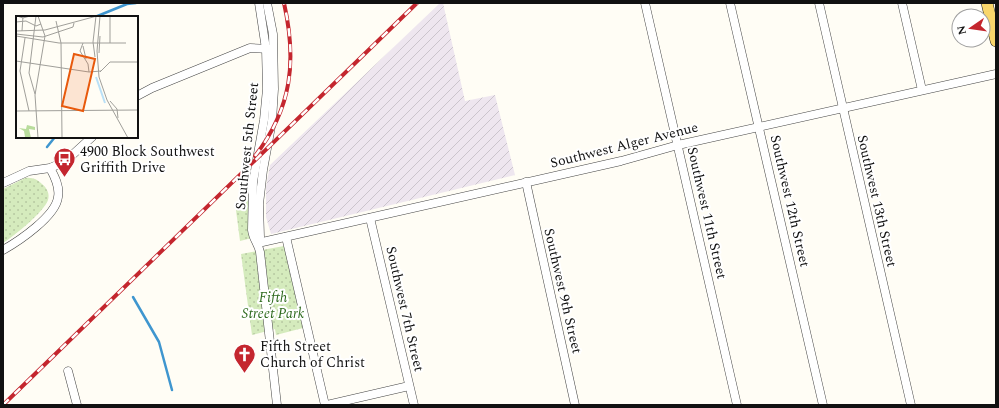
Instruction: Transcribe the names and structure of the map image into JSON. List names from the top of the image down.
{
  "streets": {
    "street": [
      "Southwest Alger Avenue",
      "Southwest 5th Street",
      "Southwest 12th Street",
      "Southwest 13th Street",
      "Southwest 11th Street",
      "Southwest 9th Street",
      "Southwest 7th Street"
    ]
  },
  "crossings": [
    ["Southwest Alger Avenue", "Southwest 5th Street"],
    ["Southwest Alger Avenue", "Southwest 12th Street"],
    ["Southwest Alger Avenue", "Southwest 13th Street"],
    ["Southwest Alger Avenue", "Southwest 11th Street"],
    ["Southwest Alger Avenue", "Southwest 9th Street"],
    ["Southwest Alger Avenue", "Southwest 7th Street"]
  ],
  "parks": ["Fifth Street Park"],
  "places": {
    "bus stop": ["4900 Block Southwest Griffith Drive"],
    "church": ["Fifth Street Church of Christ"]
  },
  "north": "left"
}
